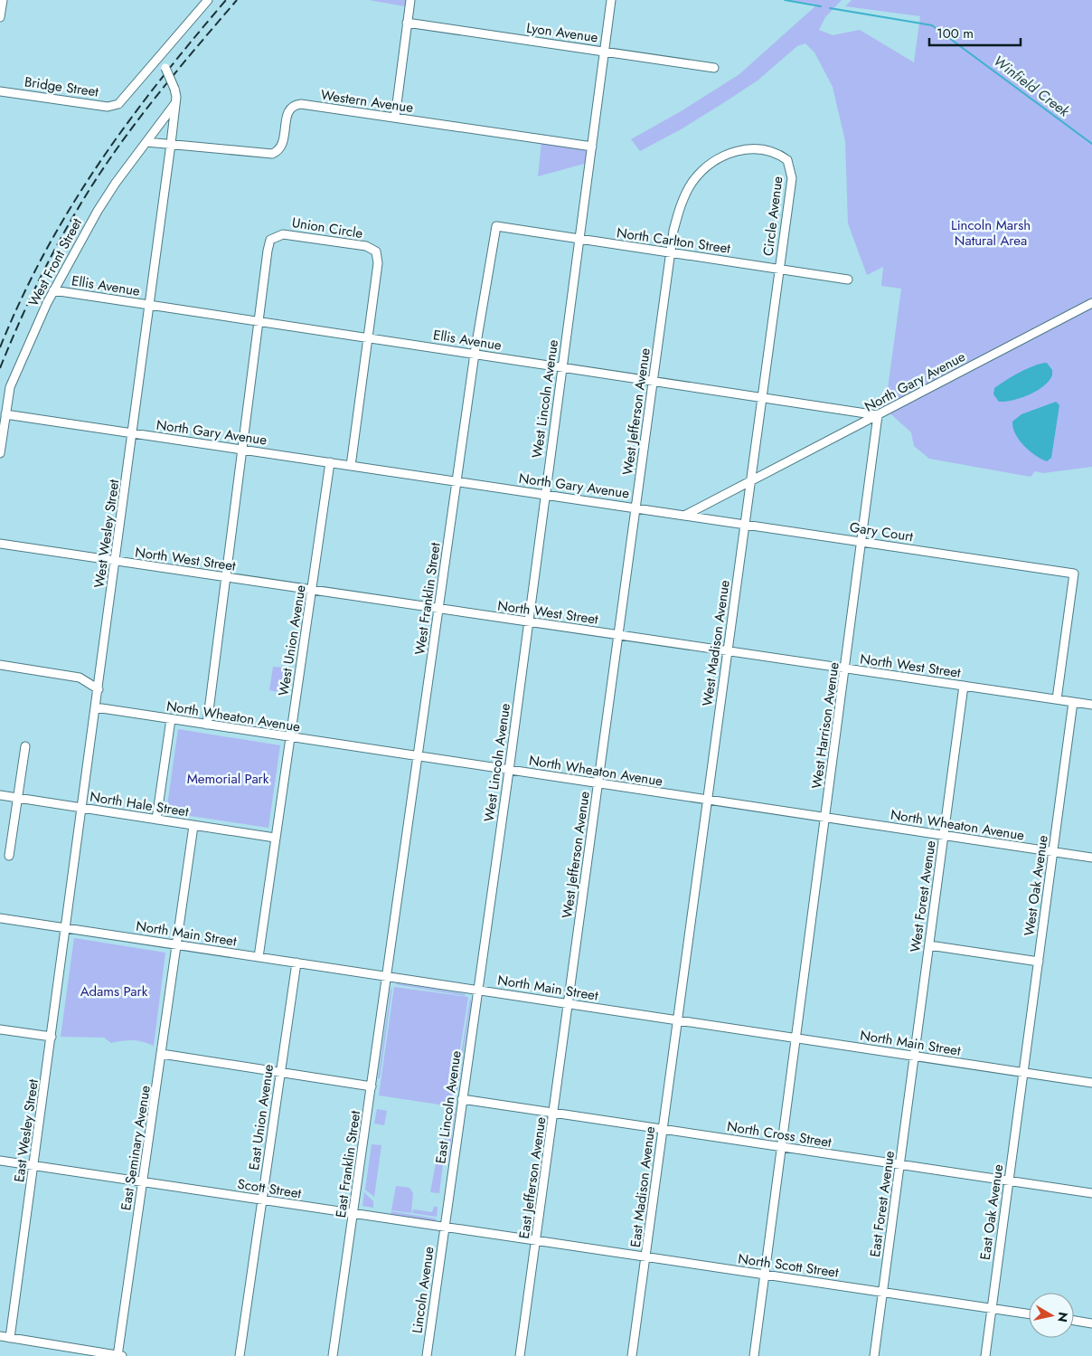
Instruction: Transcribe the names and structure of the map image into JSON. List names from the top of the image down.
{
  "streets": {
    "street": [
      "Lyon Avenue",
      "Bridge Street",
      "Western Avenue",
      "Circle Avenue",
      "Union Circle",
      "North Carlton Street",
      "West Front Street",
      "Ellis Avenue",
      "North Gary Avenue",
      "West Lincoln Avenue",
      "West Jefferson Avenue",
      "Gary Court",
      "West Wesley Street",
      "North West Street",
      "West Franklin Street",
      "West Union Avenue",
      "West Madison Avenue",
      "North Wheaton Avenue",
      "West Harrison Avenue",
      "North Hale Street",
      "West Oak Avenue",
      "West Forest Avenue",
      "North Main Street",
      "East Lincoln Avenue",
      "East Union Avenue",
      "East Wesley Street",
      "North Cross Street",
      "East Seminary Avenue",
      "East Franklin Street",
      "East Jefferson Avenue",
      "East Madison Avenue",
      "Scott Street",
      "East Forest Avenue",
      "East Oak Avenue",
      "North Scott Street",
      "Lincoln Avenue"
    ]
  },
  "crossings": [
    ["Lyon Avenue", "West Lincoln Avenue"],
    ["Western Avenue", "West Lincoln Avenue"],
    ["Western Avenue", "West Wesley Street"],
    ["Circle Avenue", "North Carlton Street"],
    ["Circle Avenue", "West Jefferson Avenue"],
    ["Circle Avenue", "West Madison Avenue"],
    ["Union Circle", "Ellis Avenue"],
    ["North Carlton Street", "West Lincoln Avenue"],
    ["North Carlton Street", "West Jefferson Avenue"],
    ["North Carlton Street", "West Franklin Street"],
    ["North Carlton Street", "West Madison Avenue"],
    ["West Front Street", "Ellis Avenue"],
    ["West Front Street", "North Gary Avenue"],
    ["West Front Street", "West Wesley Street"],
    ["Ellis Avenue", "North Gary Avenue"],
    ["Ellis Avenue", "West Lincoln Avenue"],
    ["Ellis Avenue", "West Jefferson Avenue"],
    ["Ellis Avenue", "West Wesley Street"],
    ["Ellis Avenue", "West Franklin Street"],
    ["Ellis Avenue", "West Madison Avenue"],
    ["Ellis Avenue", "West Harrison Avenue"],
    ["North Gary Avenue", "West Lincoln Avenue"],
    ["North Gary Avenue", "West Jefferson Avenue"],
    ["North Gary Avenue", "Gary Court"],
    ["North Gary Avenue", "West Wesley Street"],
    ["North Gary Avenue", "West Franklin Street"],
    ["North Gary Avenue", "West Union Avenue"],
    ["North Gary Avenue", "West Madison Avenue"],
    ["North Gary Avenue", "West Harrison Avenue"],
    ["West Lincoln Avenue", "North West Street"],
    ["West Lincoln Avenue", "North Wheaton Avenue"],
    ["West Lincoln Avenue", "North Main Street"],
    ["West Lincoln Avenue", "East Lincoln Avenue"],
    ["West Jefferson Avenue", "North West Street"],
    ["West Jefferson Avenue", "North Wheaton Avenue"],
    ["West Jefferson Avenue", "North Main Street"],
    ["West Jefferson Avenue", "East Jefferson Avenue"],
    ["Gary Court", "North West Street"],
    ["Gary Court", "West Madison Avenue"],
    ["Gary Court", "West Harrison Avenue"],
    ["West Wesley Street", "North West Street"],
    ["West Wesley Street", "North Wheaton Avenue"],
    ["West Wesley Street", "North Hale Street"],
    ["West Wesley Street", "North Main Street"],
    ["West Wesley Street", "East Wesley Street"],
    ["North West Street", "West Franklin Street"],
    ["North West Street", "West Union Avenue"],
    ["North West Street", "West Madison Avenue"],
    ["North West Street", "West Harrison Avenue"],
    ["North West Street", "West Oak Avenue"],
    ["North West Street", "West Forest Avenue"],
    ["West Franklin Street", "North Wheaton Avenue"],
    ["West Franklin Street", "North Main Street"],
    ["West Franklin Street", "East Franklin Street"],
    ["West Union Avenue", "North Wheaton Avenue"],
    ["West Union Avenue", "North Hale Street"],
    ["West Union Avenue", "North Main Street"],
    ["West Madison Avenue", "North Wheaton Avenue"],
    ["West Madison Avenue", "North Main Street"],
    ["West Madison Avenue", "East Madison Avenue"],
    ["North Wheaton Avenue", "West Harrison Avenue"],
    ["North Wheaton Avenue", "West Oak Avenue"],
    ["North Wheaton Avenue", "West Forest Avenue"],
    ["West Harrison Avenue", "North Main Street"],
    ["West Harrison Avenue", "North Cross Street"],
    ["West Harrison Avenue", "North Scott Street"],
    ["North Hale Street", "East Seminary Avenue"],
    ["West Oak Avenue", "North Main Street"],
    ["West Oak Avenue", "East Oak Avenue"],
    ["West Forest Avenue", "North Main Street"],
    ["West Forest Avenue", "East Forest Avenue"],
    ["North Main Street", "East Lincoln Avenue"],
    ["North Main Street", "East Union Avenue"],
    ["North Main Street", "East Wesley Street"],
    ["North Main Street", "East Seminary Avenue"],
    ["North Main Street", "East Franklin Street"],
    ["North Main Street", "East Jefferson Avenue"],
    ["North Main Street", "East Madison Avenue"],
    ["North Main Street", "East Forest Avenue"],
    ["North Main Street", "East Oak Avenue"],
    ["East Lincoln Avenue", "North Cross Street"],
    ["East Lincoln Avenue", "Scott Street"],
    ["East Lincoln Avenue", "Lincoln Avenue"],
    ["East Union Avenue", "Scott Street"],
    ["East Wesley Street", "Scott Street"],
    ["North Cross Street", "East Jefferson Avenue"],
    ["North Cross Street", "East Madison Avenue"],
    ["North Cross Street", "East Forest Avenue"],
    ["North Cross Street", "East Oak Avenue"],
    ["East Seminary Avenue", "Scott Street"],
    ["East Franklin Street", "Scott Street"],
    ["East Jefferson Avenue", "Scott Street"],
    ["East Jefferson Avenue", "North Scott Street"],
    ["East Madison Avenue", "North Scott Street"],
    ["Scott Street", "North Scott Street"],
    ["Scott Street", "Lincoln Avenue"],
    ["East Forest Avenue", "North Scott Street"],
    ["East Oak Avenue", "North Scott Street"]
  ],
  "water": ["Winfield Creek"],
  "parks": ["Lincoln Marsh Natural Area", "Memorial Park", "Adams Park"],
  "scale_bar": "100 m",
  "north": "right"
}
